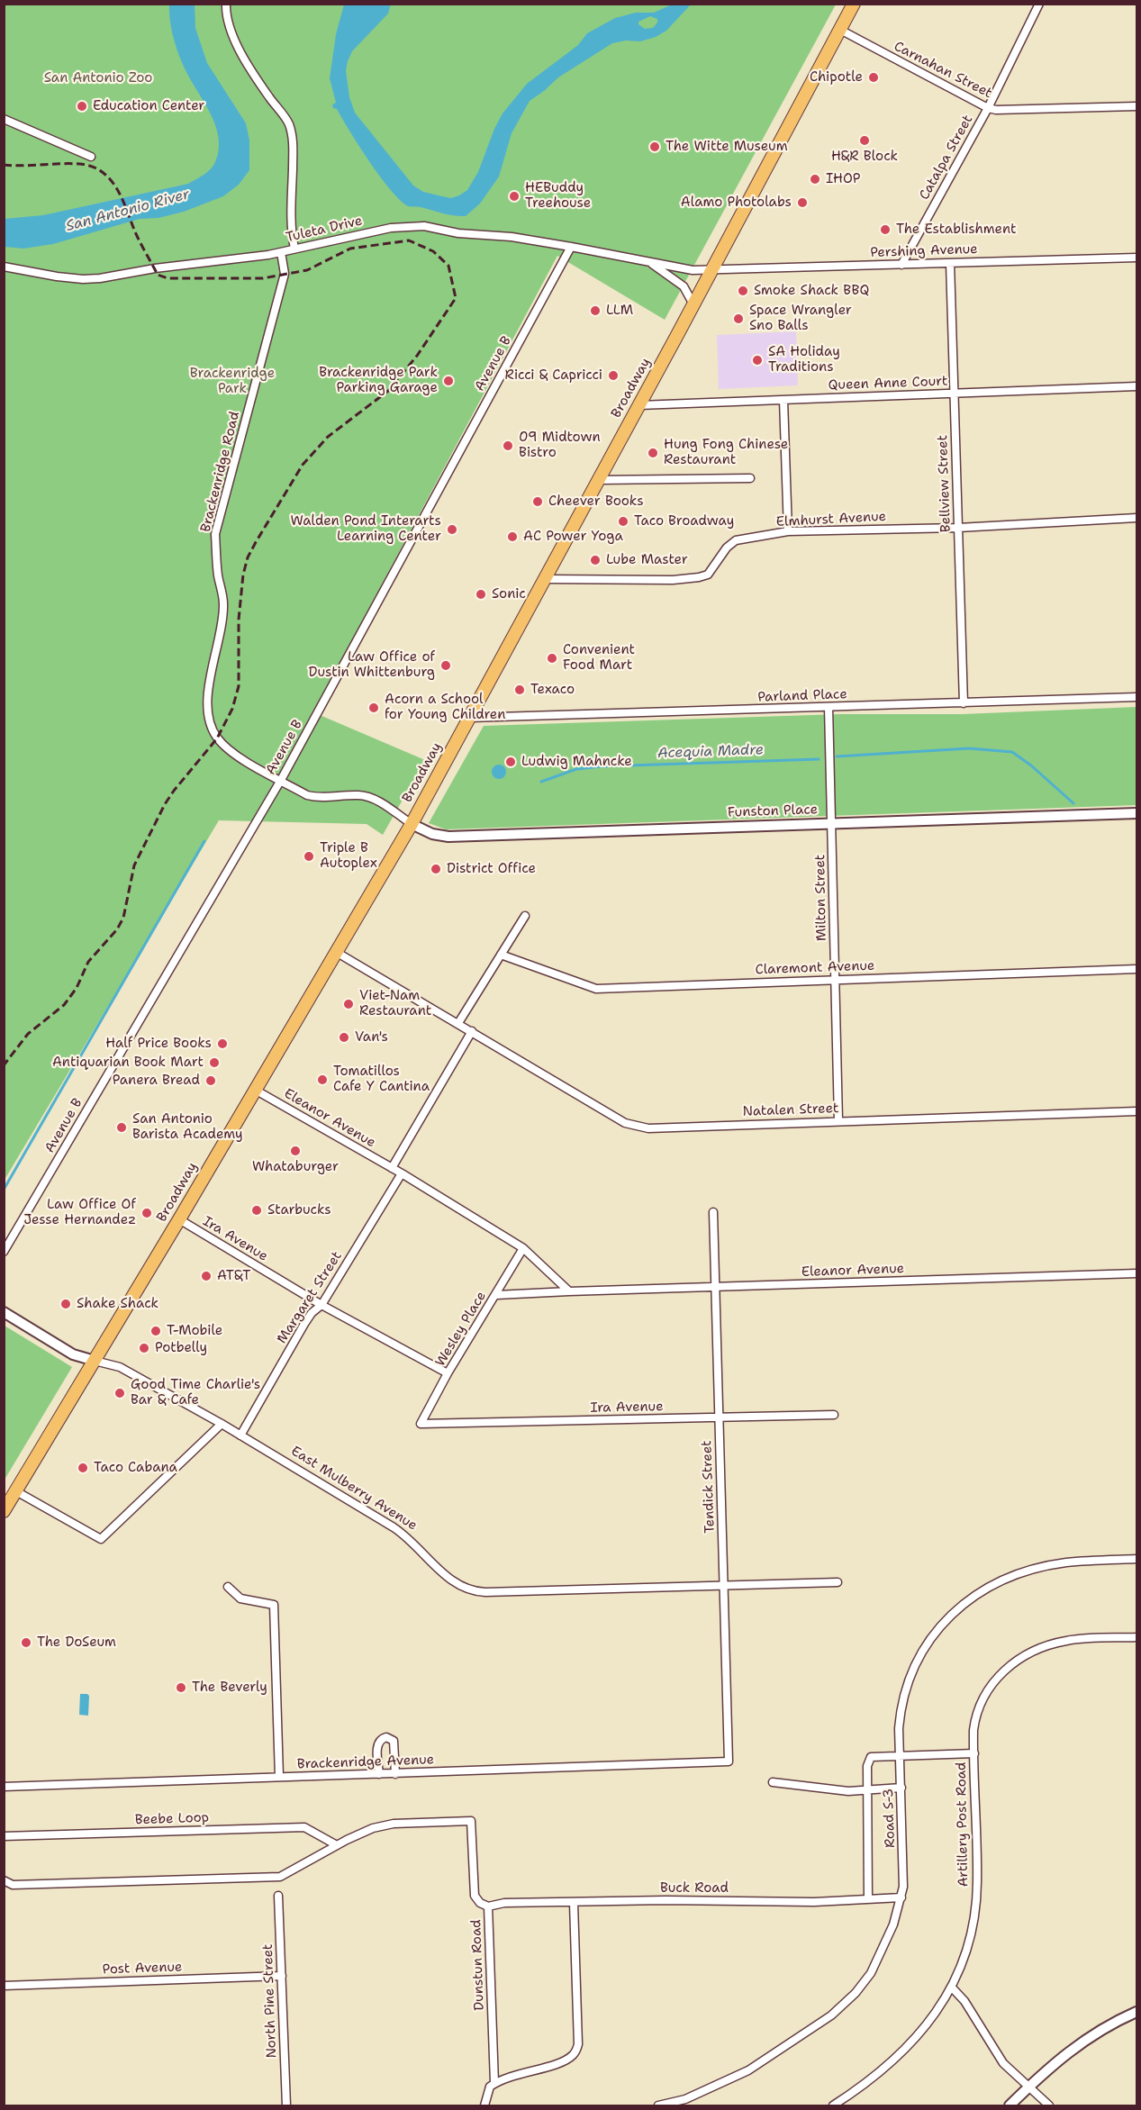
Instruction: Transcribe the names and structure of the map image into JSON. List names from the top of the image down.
{
  "streets": {
    "main road": ["Broadway"],
    "street": [
      "Carnahan Street",
      "Catalpa Street",
      "Tuleta Drive",
      "Pershing Avenue",
      "Avenue B",
      "Queen Anne Court",
      "Brackenridge Road",
      "Bellview Street",
      "Elmhurst Avenue",
      "Parland Place",
      "Funston Place",
      "Milton Street",
      "Claremont Avenue",
      "Natalen Street",
      "Eleanor Avenue",
      "Ira Avenue",
      "Margaret Street",
      "Wesley Place",
      "Tendick Street",
      "East Mulberry Avenue",
      "Brackenridge Avenue",
      "Road S-3",
      "Beebe Loop",
      "Artillery Post Road",
      "Buck Road",
      "Dunstun Road",
      "Post Avenue",
      "North Pine Street"
    ]
  },
  "crossings": [
    ["Carnahan Street", "Catalpa Street"],
    ["Carnahan Street", "Broadway"],
    ["Catalpa Street", "Pershing Avenue"],
    ["Tuleta Drive", "Pershing Avenue"],
    ["Tuleta Drive", "Avenue B"],
    ["Tuleta Drive", "Broadway"],
    ["Tuleta Drive", "Brackenridge Road"],
    ["Pershing Avenue", "Broadway"],
    ["Pershing Avenue", "Bellview Street"],
    ["Avenue B", "Brackenridge Road"],
    ["Queen Anne Court", "Broadway"],
    ["Queen Anne Court", "Bellview Street"],
    ["Broadway", "Brackenridge Road"],
    ["Broadway", "Elmhurst Avenue"],
    ["Broadway", "Parland Place"],
    ["Broadway", "Funston Place"],
    ["Broadway", "Eleanor Avenue"],
    ["Broadway", "Ira Avenue"],
    ["Broadway", "East Mulberry Avenue"],
    ["Brackenridge Road", "Funston Place"],
    ["Bellview Street", "Elmhurst Avenue"],
    ["Bellview Street", "Parland Place"],
    ["Parland Place", "Milton Street"],
    ["Funston Place", "Milton Street"],
    ["Milton Street", "Claremont Avenue"],
    ["Milton Street", "Natalen Street"],
    ["Eleanor Avenue", "Margaret Street"],
    ["Eleanor Avenue", "Wesley Place"],
    ["Eleanor Avenue", "Tendick Street"],
    ["Ira Avenue", "Margaret Street"],
    ["Ira Avenue", "Wesley Place"],
    ["Ira Avenue", "Tendick Street"],
    ["Margaret Street", "East Mulberry Avenue"],
    ["Tendick Street", "East Mulberry Avenue"],
    ["Tendick Street", "Brackenridge Avenue"],
    ["Road S-3", "Buck Road"],
    ["Beebe Loop", "Dunstun Road"],
    ["Buck Road", "Dunstun Road"],
    ["Post Avenue", "North Pine Street"]
  ],
  "water": ["San Antonio River", "Acequia Madre"],
  "parks": ["San Antonio Zoo", "Brackenridge Park"],
  "places": [
    "Chipotle",
    "Education Center",
    "H&R Block",
    "The Witte Museum",
    "IHOP",
    "HEBuddy Treehouse",
    "Alamo Photolabs",
    "The Establishment",
    "Smoke Shack BBQ",
    "LLM",
    "Space Wrangler Sno Balls",
    "SA Holiday Traditions",
    "Ricci & Capricci",
    "Brackenridge Park Parking Garage",
    "09 Midtown Bistro",
    "Hung Fong Chinese Restaurant",
    "Cheever Books",
    "Taco Broadway",
    "Walden Pond Interarts Learning Center",
    "AC Power Yoga",
    "Lube Master",
    "Sonic",
    "Convenient Food Mart",
    "Law Office of Dustin Whittenburg",
    "Texaco",
    "Acorn a School for Young Children",
    "Ludwig Mahncke",
    "Triple B Autoplex",
    "District Office",
    "Viet-Nam Restaurant",
    "Van's",
    "Half Price Books",
    "Antiquarian Book Mart",
    "Tomatillos Cafe Y Cantina",
    "Panera Bread",
    "San Antonio Barista Academy",
    "Whataburger",
    "Starbucks",
    "Law Office Of Jesse Hernandez",
    "AT&T",
    "Shake Shack",
    "T-Mobile",
    "Potbelly",
    "Good Time Charlie's Bar & Cafe",
    "Taco Cabana",
    "The DoSeum",
    "The Beverly"
  ]
}
